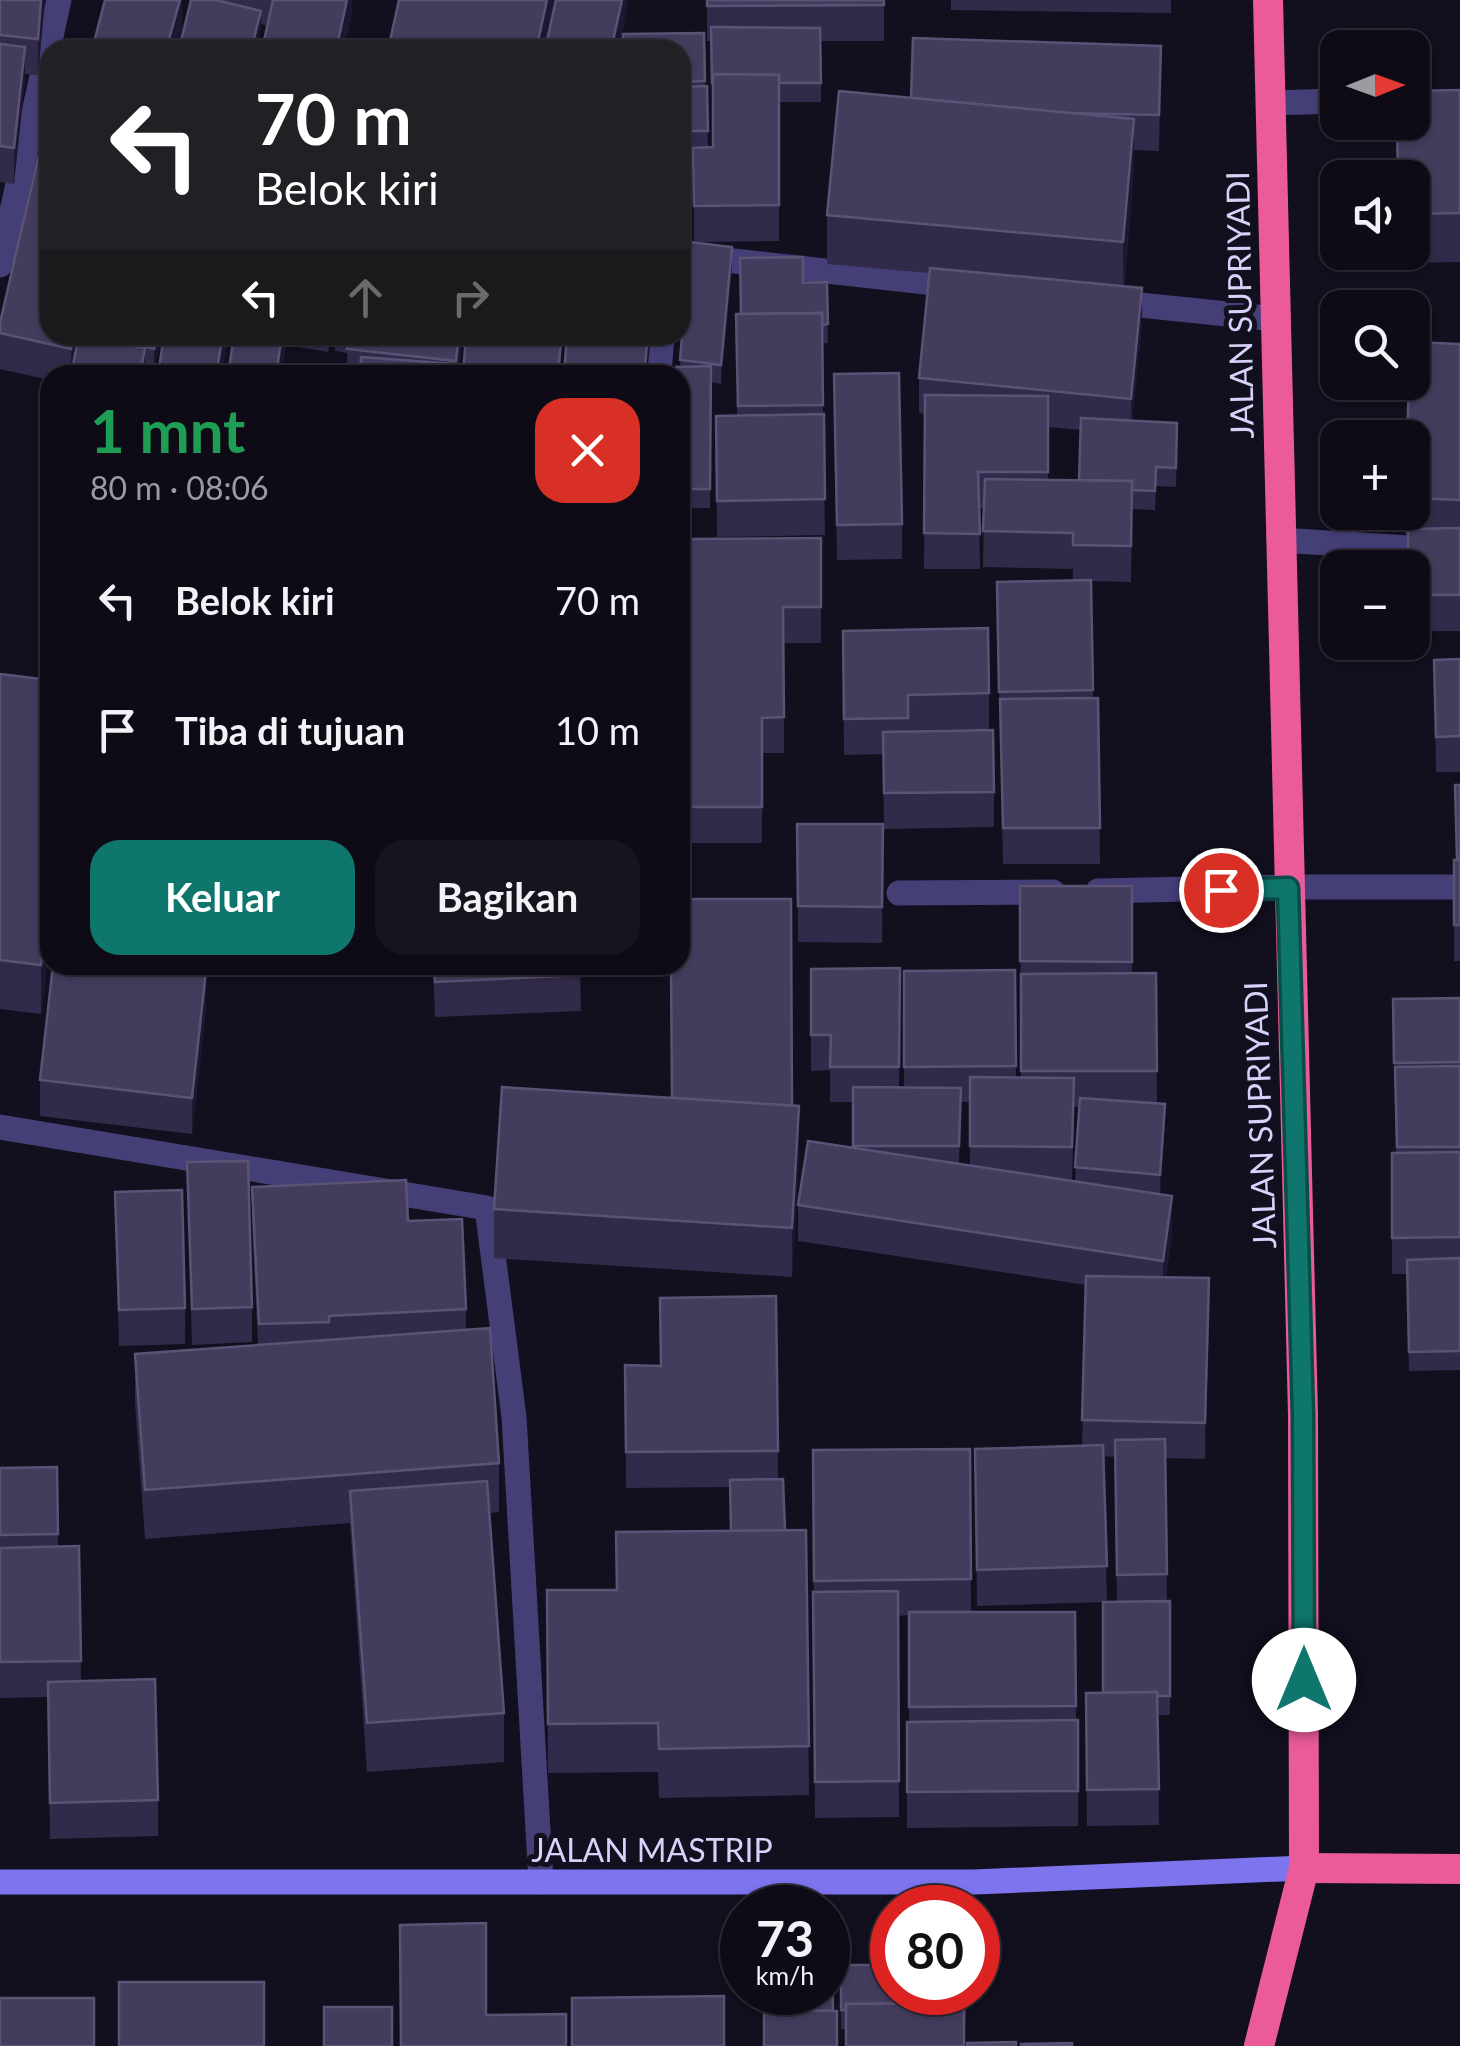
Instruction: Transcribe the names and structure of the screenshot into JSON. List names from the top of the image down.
{
  "streets": {
    "highway": ["JALAN SUPRIYADI"],
    "main road": ["JALAN MASTRIP"]
  },
  "crossings": [
    ["JALAN SUPRIYADI", "JALAN MASTRIP"]
  ],
  "north": "right",
  "page": {
    "map_buttons": ["+", "−"],
    "turn": ["70 m", "Belok kiri"],
    "heading": ["1 mnt", "80 m · 08:06"],
    "list": [
      {
        "name": "Belok kiri",
        "value": "70 m"
      },
      {
        "name": "Tiba di tujuan",
        "value": "10 m"
      }
    ],
    "buttons": ["Keluar", "Bagikan"],
    "speed": "73 km/h",
    "limit": "80"
  }
}
